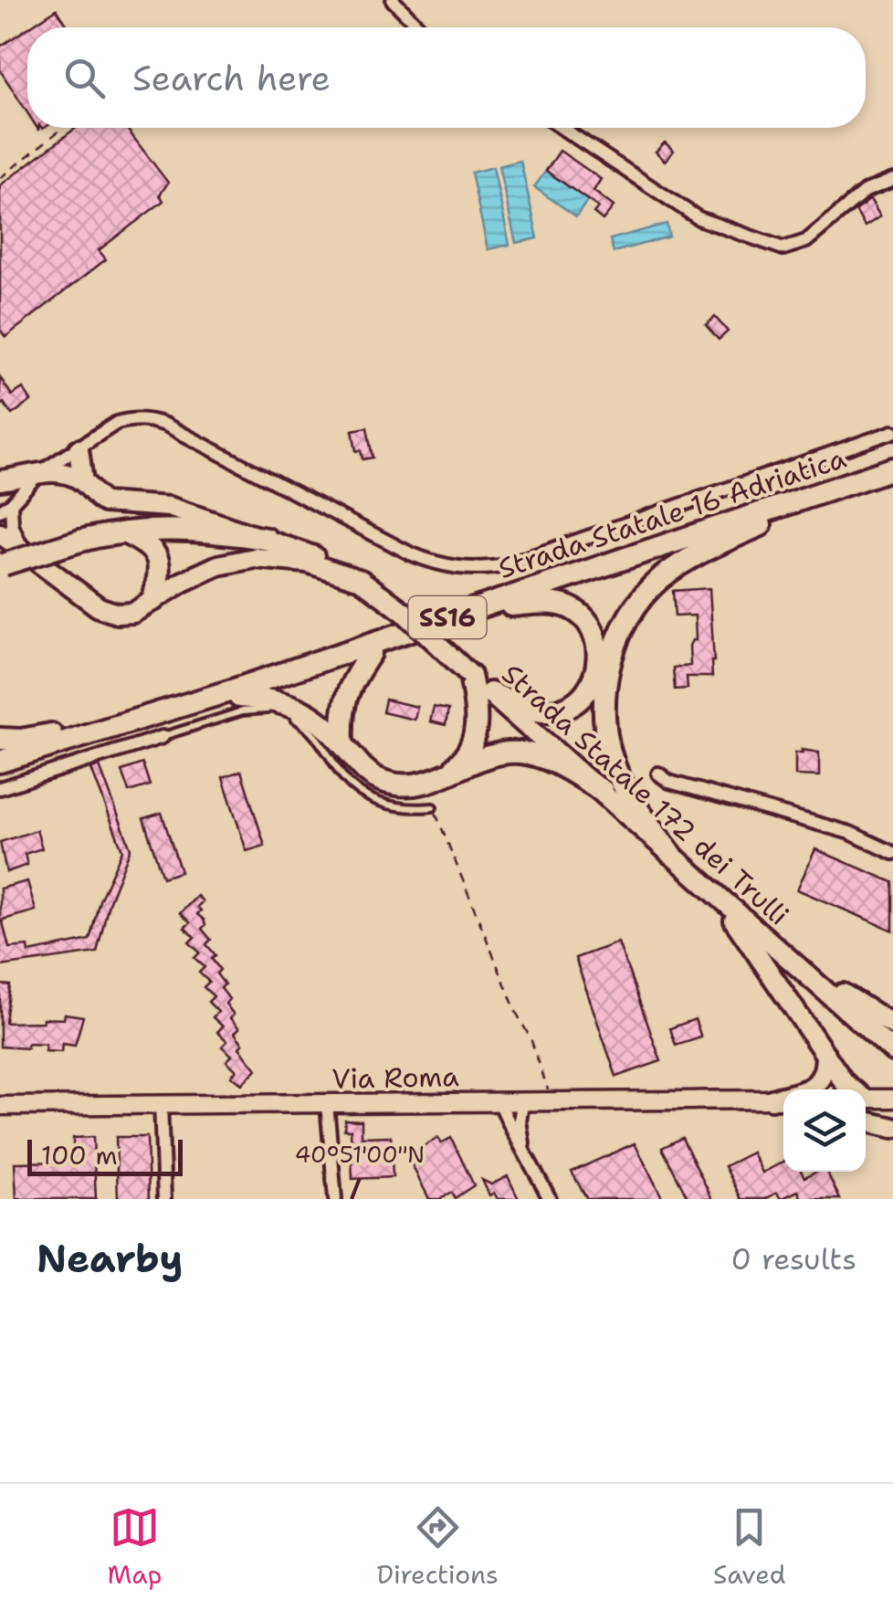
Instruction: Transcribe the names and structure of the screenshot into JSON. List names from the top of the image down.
{
  "streets": {
    "highway": ["Strada Statale 16 Adriatica", "SS16"],
    "main road": ["Strada Statale 172 dei Trulli"],
    "street": ["Via Roma"]
  },
  "scale_bar": "100 m",
  "page": {
    "search": "Search here",
    "scale": "100 m",
    "heading": ["Nearby", "0 results"],
    "nav": ["Map", "Directions", "Saved"]
  },
  "coordinates": ["40°51'00\"N"]
}
